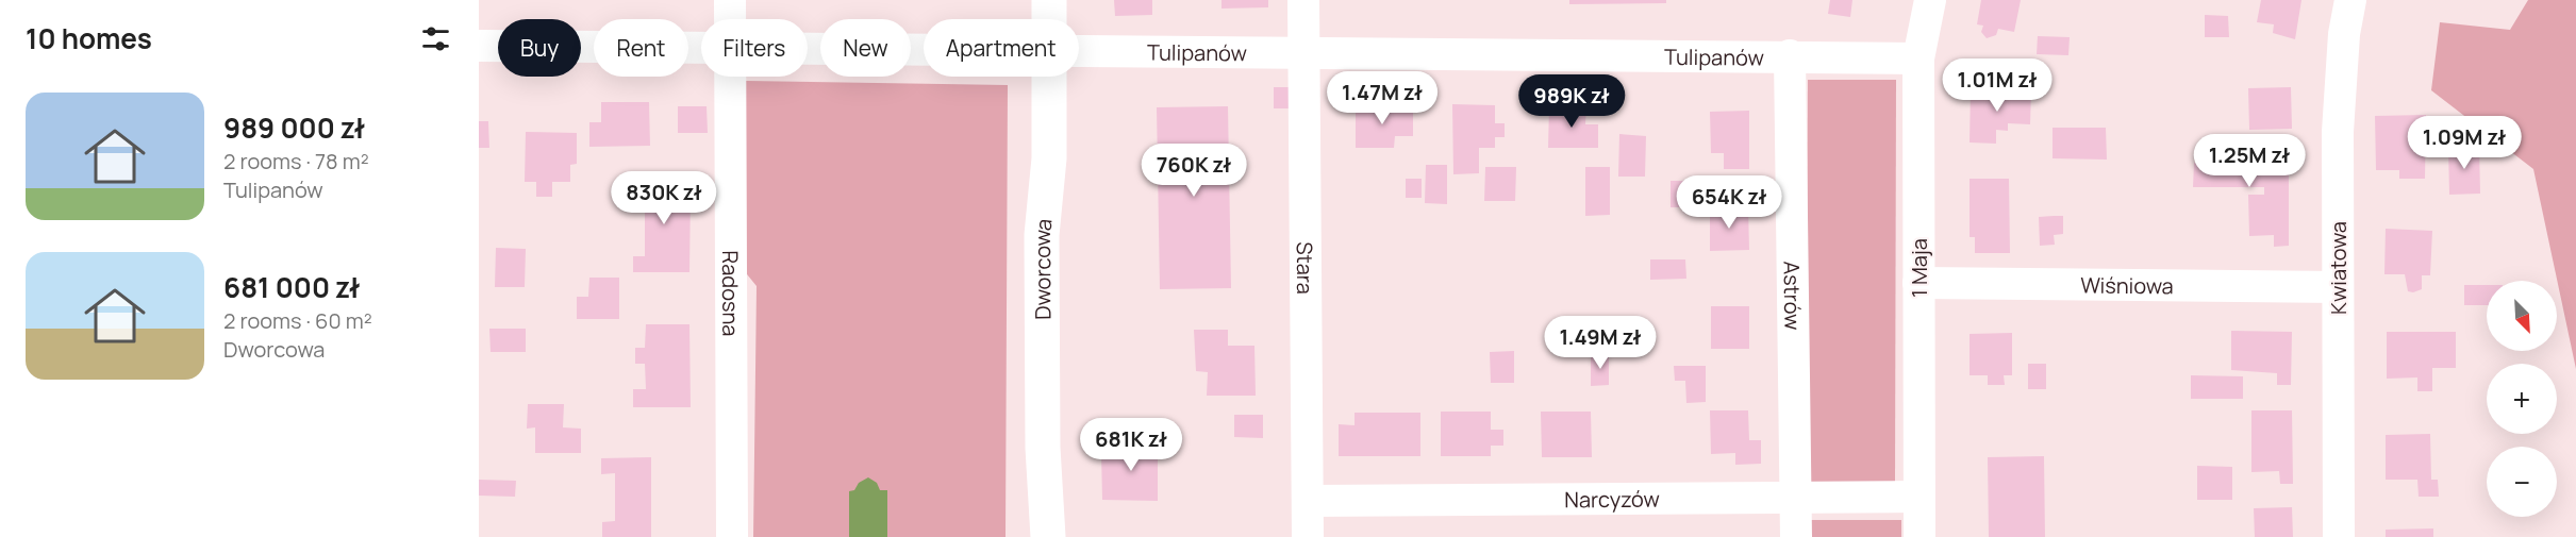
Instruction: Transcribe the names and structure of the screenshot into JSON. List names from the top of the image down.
{
  "streets": {
    "street": [
      "Tulipanów",
      "Dworcowa",
      "Stara",
      "1 Maja",
      "Kwiatowa",
      "Wiśniowa",
      "Radosna",
      "Astrów",
      "Narcyzów"
    ]
  },
  "crossings": [
    ["Tulipanów", "Stara"],
    ["Tulipanów", "1 Maja"],
    ["Tulipanów", "Astrów"],
    ["Stara", "Narcyzów"],
    ["1 Maja", "Wiśniowa"],
    ["1 Maja", "Narcyzów"],
    ["Kwiatowa", "Wiśniowa"],
    ["Astrów", "Narcyzów"]
  ],
  "north": "bottom right",
  "page": {
    "heading": "10 homes",
    "chip": [
      "Buy",
      "Rent",
      "Filters",
      "New",
      "Apartment"
    ],
    "price": [
      "1.01M zł",
      "1.47M zł",
      "989K zł",
      "1.09M zł",
      "1.25M zł",
      "760K zł",
      "830K zł",
      "654K zł",
      "1.49M zł",
      "681K zł"
    ],
    "list": [
      {
        "name": "989 000 zł",
        "note": "2 rooms · 78 m² · Tulipanów"
      },
      {
        "name": "681 000 zł",
        "note": "2 rooms · 60 m² · Dworcowa"
      }
    ],
    "map_buttons": ["+", "−"]
  }
}
